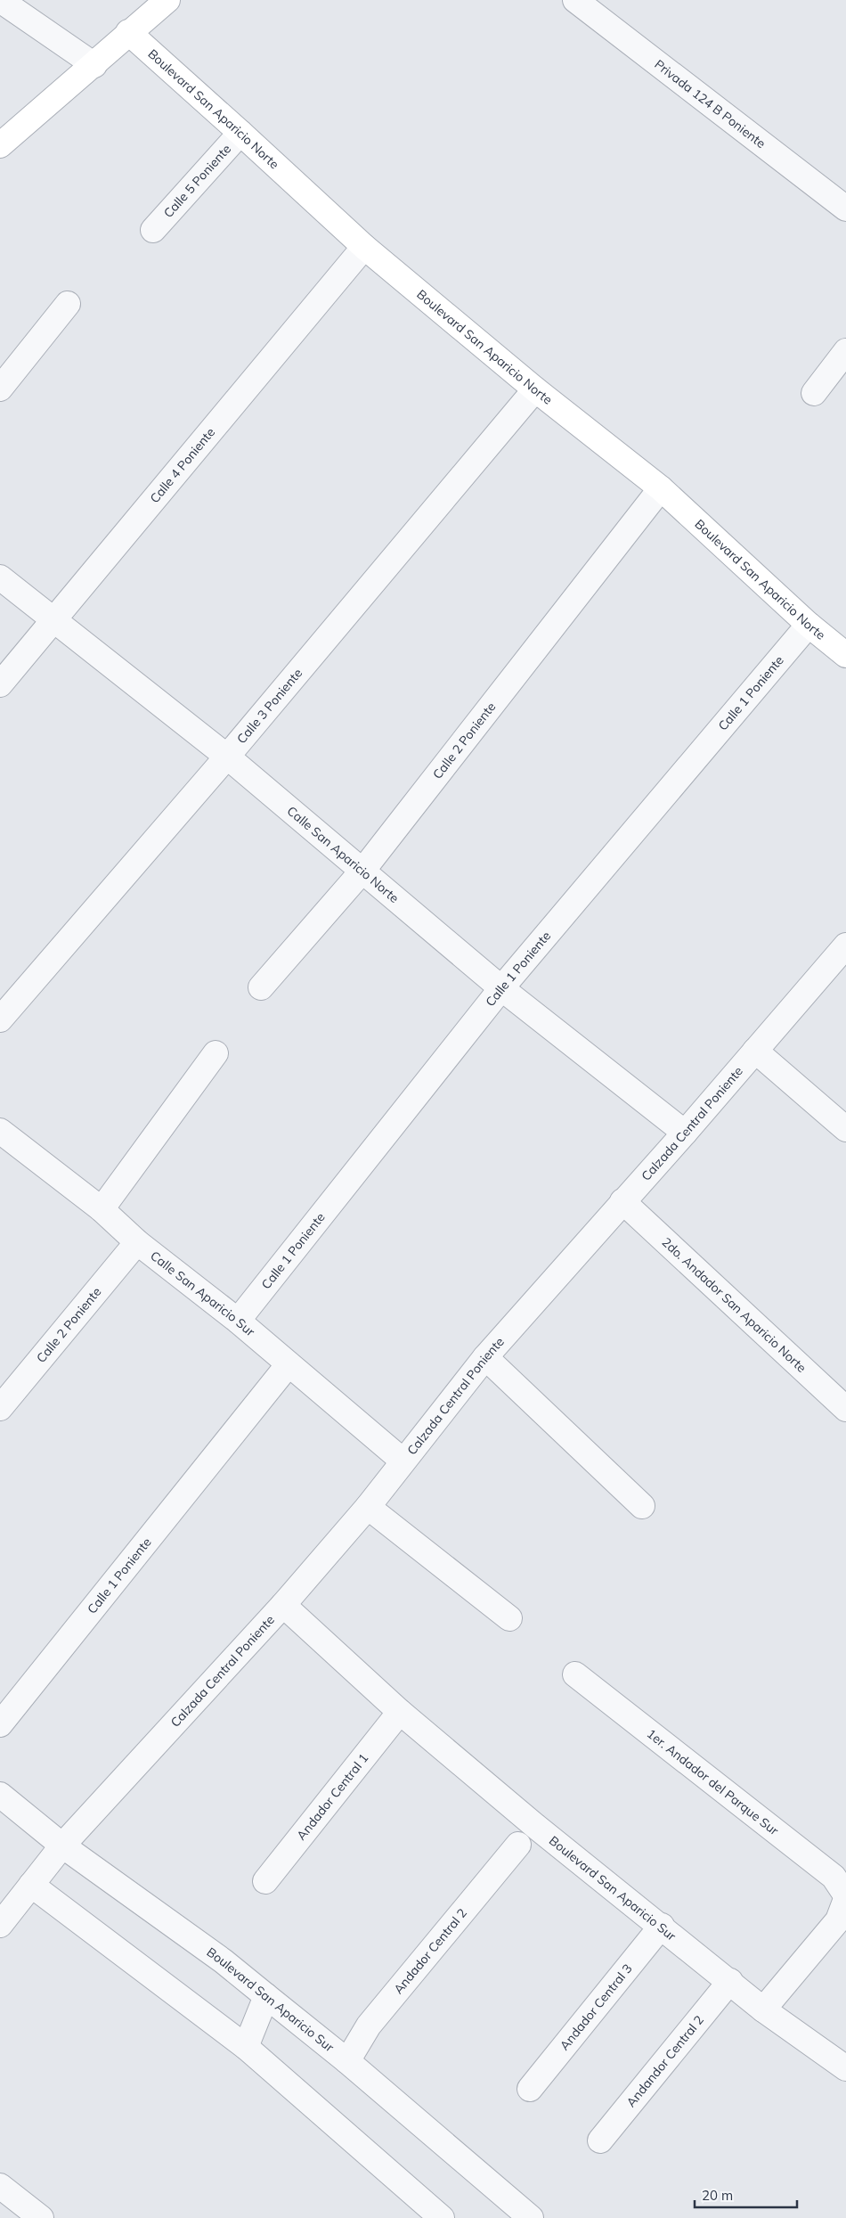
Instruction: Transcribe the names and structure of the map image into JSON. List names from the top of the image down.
{
  "streets": {
    "street": [
      "Privada 124 B Poniente",
      "Boulevard San Aparicio Norte",
      "Calle 5 Poniente",
      "Calle 4 Poniente",
      "Calle 1 Poniente",
      "Calle 3 Poniente",
      "Calle 2 Poniente",
      "Calle San Aparicio Norte",
      "Calzada Central Poniente",
      "Calle San Aparicio Sur",
      "2do. Andador San Aparicio Norte",
      "1er. Andador del Parque Sur",
      "Andador Central 1",
      "Boulevard San Aparicio Sur",
      "Andador Central 2",
      "Andador Central 3",
      "Andandor Central 2"
    ]
  },
  "crossings": [
    ["Boulevard San Aparicio Norte", "Calle 5 Poniente"],
    ["Boulevard San Aparicio Norte", "Calle 4 Poniente"],
    ["Boulevard San Aparicio Norte", "Calle 1 Poniente"],
    ["Boulevard San Aparicio Norte", "Calle 3 Poniente"],
    ["Boulevard San Aparicio Norte", "Calle 2 Poniente"],
    ["Calle 4 Poniente", "Calle San Aparicio Norte"],
    ["Calle 1 Poniente", "Calle San Aparicio Norte"],
    ["Calle 1 Poniente", "Calle San Aparicio Sur"],
    ["Calle 3 Poniente", "Calle San Aparicio Norte"],
    ["Calle 2 Poniente", "Calle San Aparicio Norte"],
    ["Calle 2 Poniente", "Calle San Aparicio Sur"],
    ["Calle San Aparicio Norte", "Calzada Central Poniente"],
    ["Calzada Central Poniente", "Calle San Aparicio Sur"],
    ["Calzada Central Poniente", "2do. Andador San Aparicio Norte"],
    ["Calzada Central Poniente", "Boulevard San Aparicio Sur"],
    ["Andador Central 1", "Boulevard San Aparicio Sur"],
    ["Boulevard San Aparicio Sur", "Andador Central 2"],
    ["Boulevard San Aparicio Sur", "Andador Central 3"],
    ["Boulevard San Aparicio Sur", "Andandor Central 2"]
  ],
  "scale_bar": "20 m"
}
